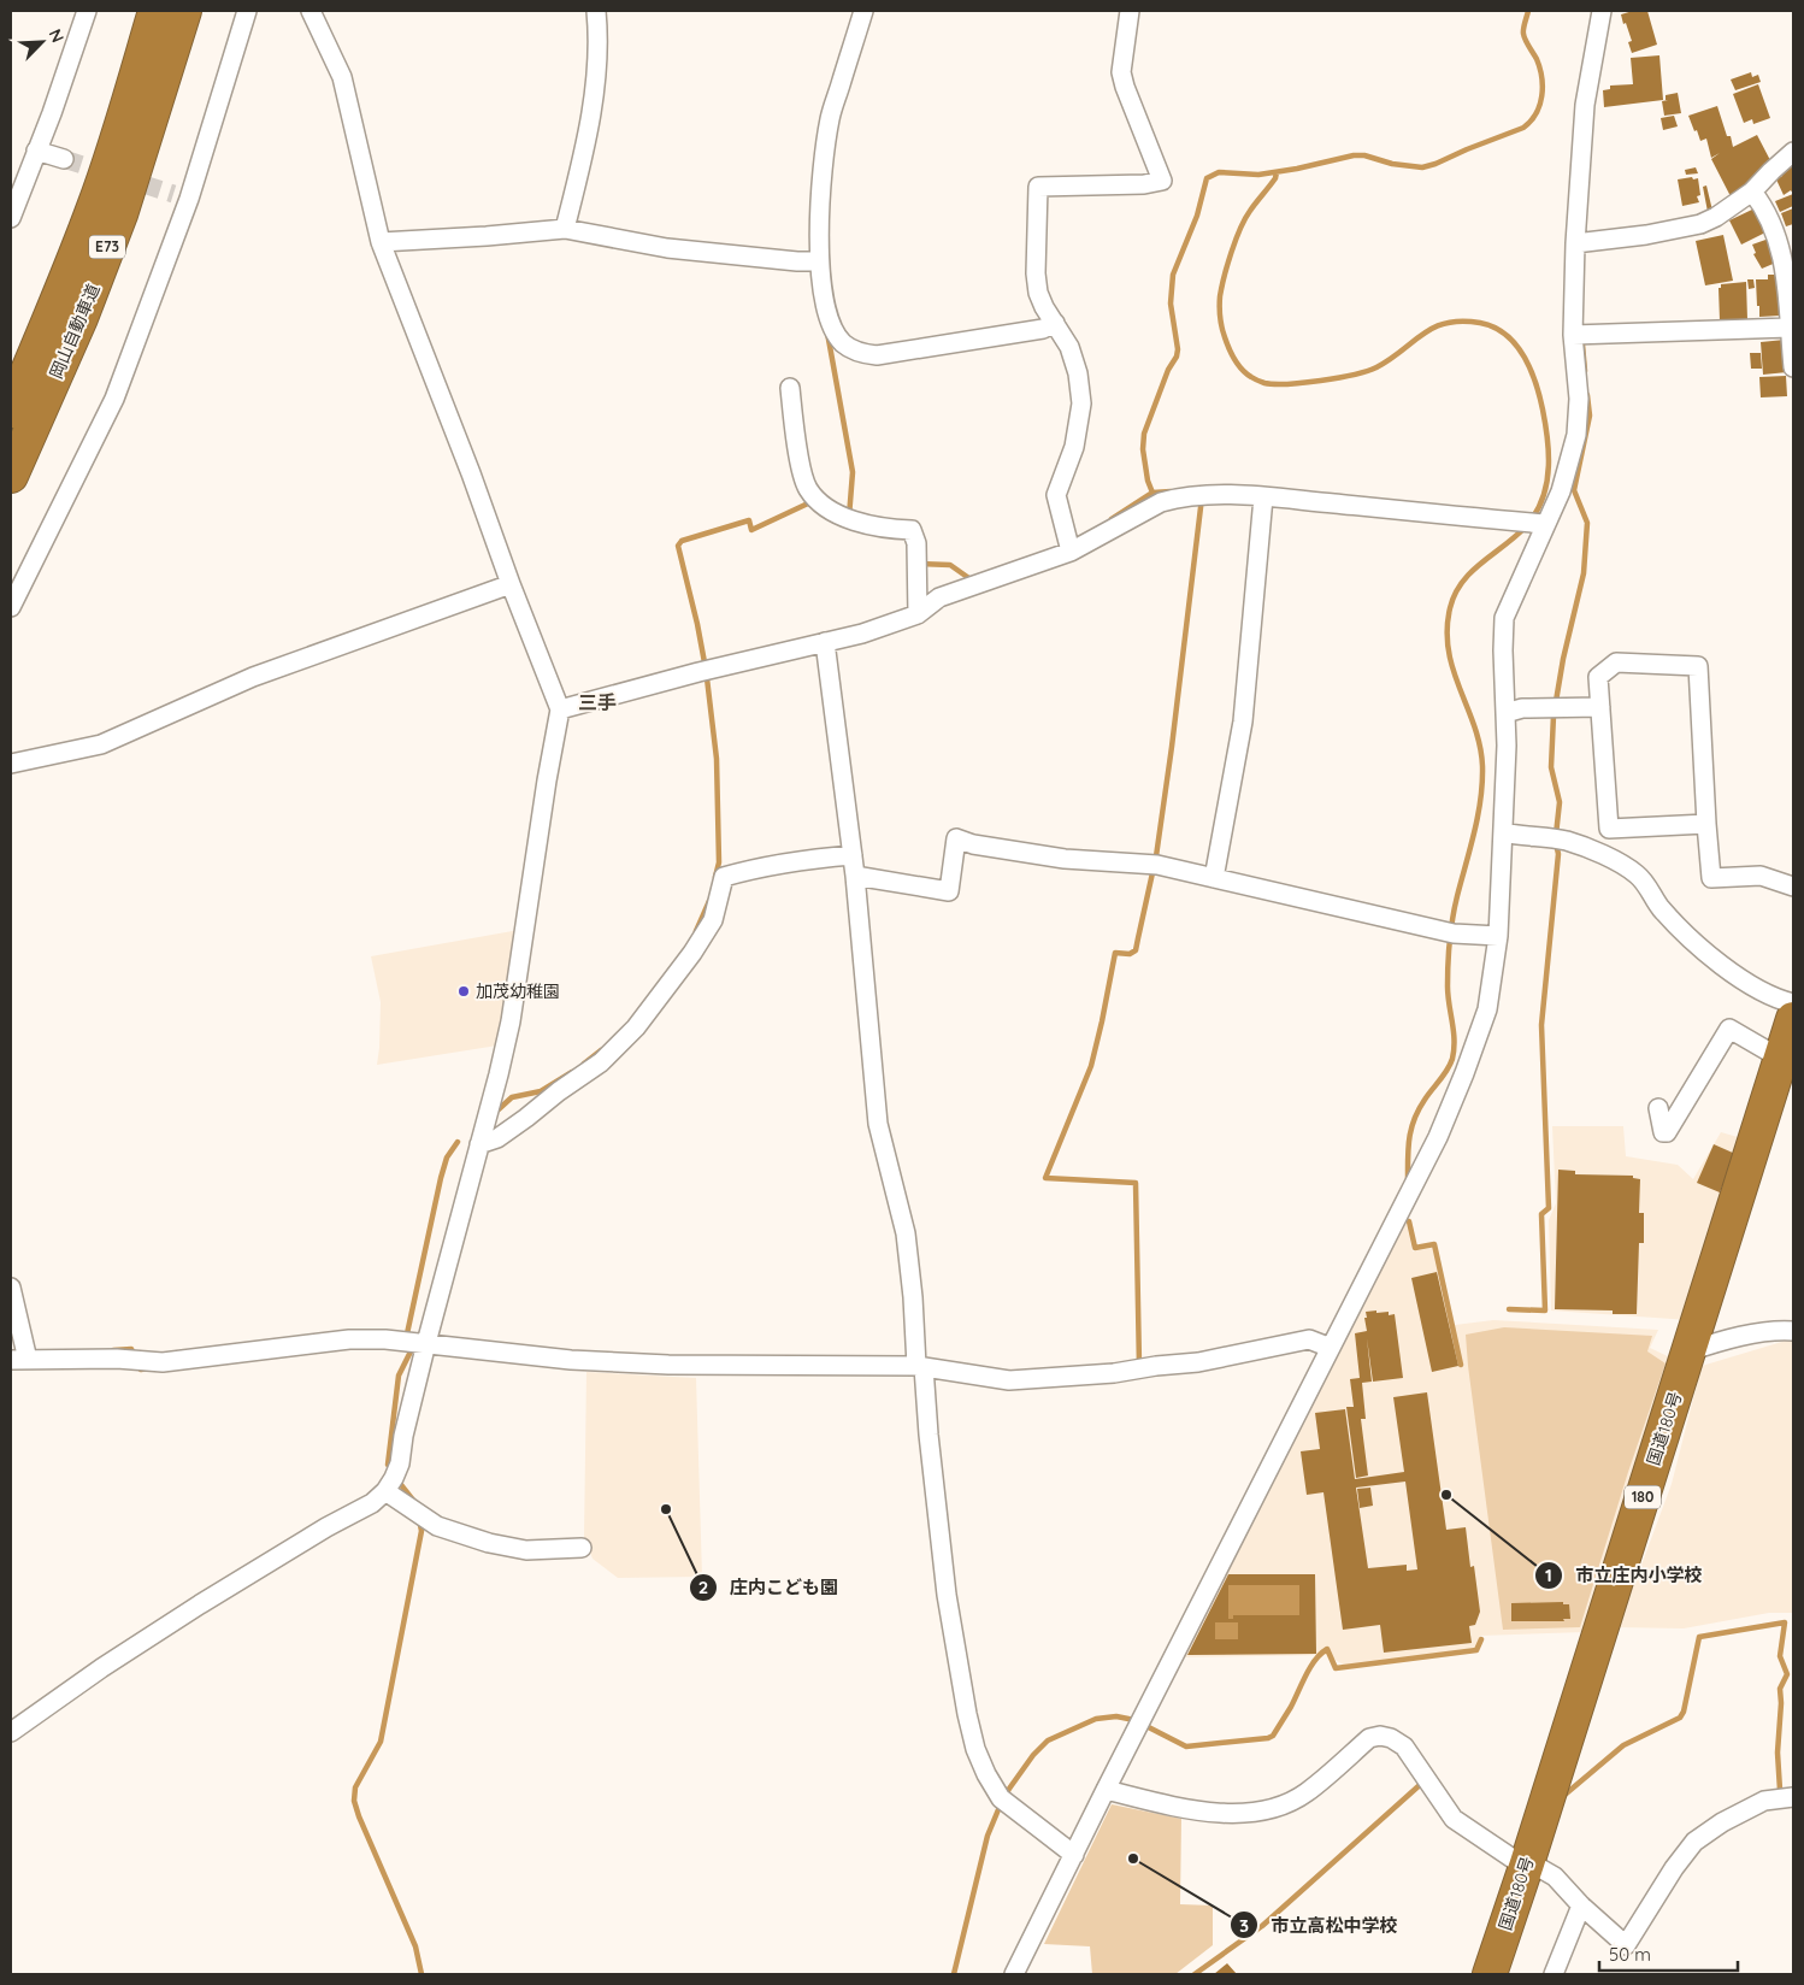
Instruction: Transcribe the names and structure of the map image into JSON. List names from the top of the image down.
{
  "streets": {
    "highway": [
      "E73",
      "岡山自動車道",
      "国道180号",
      "180"
    ]
  },
  "districts": ["三手"],
  "places": [
    "加茂幼稚園",
    "市立庄内小学校",
    "庄内こども園",
    "市立高松中学校"
  ],
  "scale_bar": "50 m",
  "north": "top right"
}
